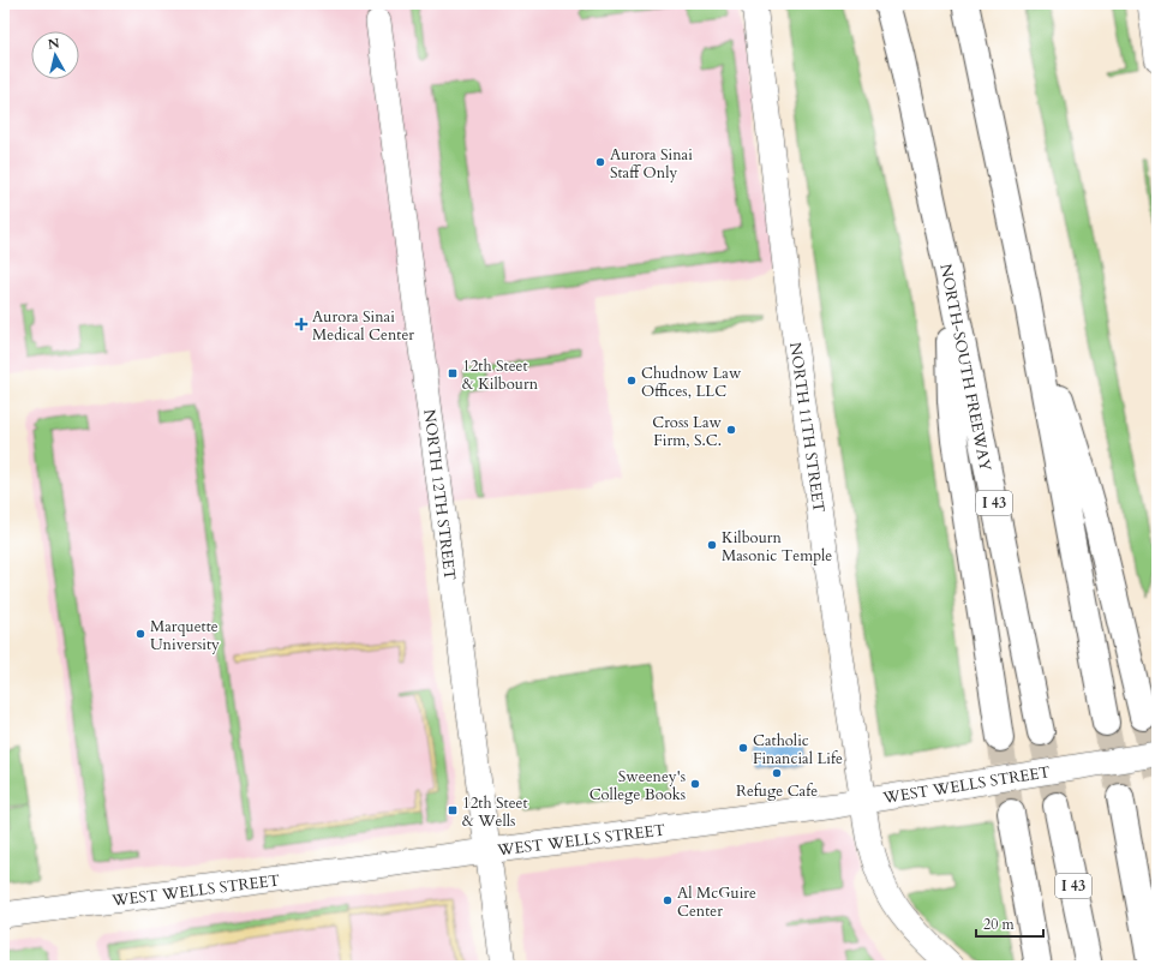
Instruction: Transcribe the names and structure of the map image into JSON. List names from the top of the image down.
{
  "streets": {
    "highway": ["NORTH-SOUTH FREEWAY", "I 43"],
    "street": ["NORTH 11TH STREET", "NORTH 12TH STREET", "WEST WELLS STREET"]
  },
  "crossings": [
    ["NORTH 11TH STREET", "WEST WELLS STREET"],
    ["NORTH 12TH STREET", "WEST WELLS STREET"]
  ],
  "places": {
    "other": [
      "Aurora Sinai Staff Only",
      "Chudnow Law Offices, LLC",
      "Cross Law Firm, S.C.",
      "Kilbourn Masonic Temple",
      "Marquette University",
      "Catholic Financial Life",
      "Refuge Cafe",
      "Sweeney's College Books",
      "Al McGuire Center"
    ],
    "health": ["Aurora Sinai Medical Center"],
    "transit": ["12th Steet & Kilbourn", "12th Steet & Wells"]
  },
  "scale_bar": "20 m",
  "north": "top"
}
